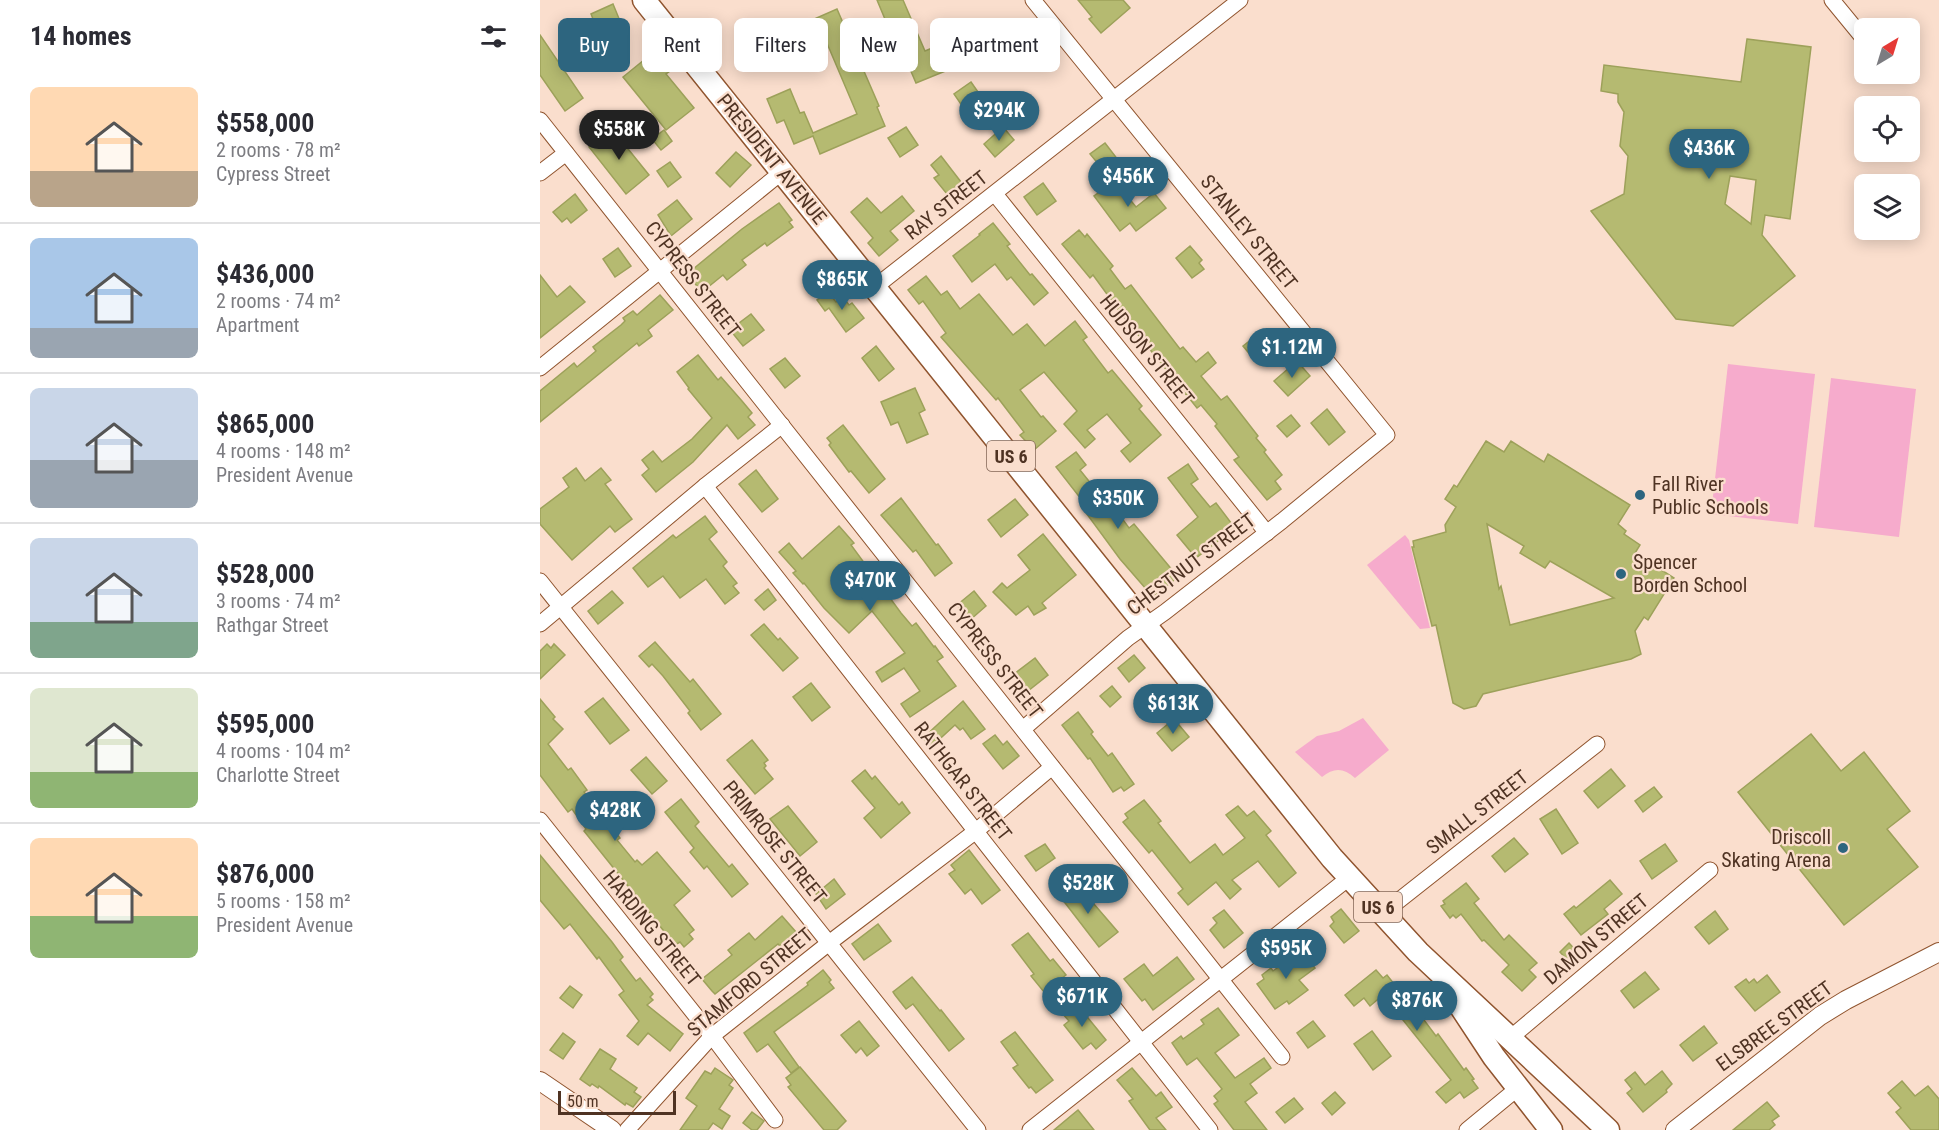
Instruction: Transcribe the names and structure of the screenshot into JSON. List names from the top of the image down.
{
  "streets": {
    "main road": ["PRESIDENT AVENUE", "US 6"],
    "street": [
      "RAY STREET",
      "STANLEY STREET",
      "CYPRESS STREET",
      "HUDSON STREET",
      "CHESTNUT STREET",
      "RATHGAR STREET",
      "SMALL STREET",
      "PRIMROSE STREET",
      "HARDING STREET",
      "DAMON STREET",
      "STAMFORD STREET",
      "ELSBREE STREET"
    ]
  },
  "crossings": [
    ["PRESIDENT AVENUE", "RAY STREET"],
    ["PRESIDENT AVENUE", "CHESTNUT STREET"],
    ["PRESIDENT AVENUE", "SMALL STREET"],
    ["PRESIDENT AVENUE", "DAMON STREET"],
    ["RAY STREET", "STANLEY STREET"],
    ["RAY STREET", "HUDSON STREET"],
    ["STANLEY STREET", "CHESTNUT STREET"],
    ["CYPRESS STREET", "CHESTNUT STREET"],
    ["CYPRESS STREET", "STAMFORD STREET"],
    ["HUDSON STREET", "CHESTNUT STREET"],
    ["RATHGAR STREET", "STAMFORD STREET"],
    ["PRIMROSE STREET", "STAMFORD STREET"],
    ["HARDING STREET", "STAMFORD STREET"]
  ],
  "places": ["Fall River Public Schools", "Spencer Borden School", "Driscoll Skating Arena"],
  "scale_bar": "50 m",
  "north": "top right",
  "page": {
    "heading": "14 homes",
    "chip": [
      "Buy",
      "Rent",
      "Filters",
      "New",
      "Apartment"
    ],
    "list": [
      {
        "name": "$558,000",
        "note": "2 rooms · 78 m² · Cypress Street"
      },
      {
        "name": "$436,000",
        "note": "2 rooms · 74 m² · Apartment"
      },
      {
        "name": "$865,000",
        "note": "4 rooms · 148 m² · President Avenue"
      },
      {
        "name": "$528,000",
        "note": "3 rooms · 74 m² · Rathgar Street"
      },
      {
        "name": "$595,000",
        "note": "4 rooms · 104 m² · Charlotte Street"
      },
      {
        "name": "$876,000",
        "note": "5 rooms · 158 m² · President Avenue"
      }
    ],
    "price": [
      "$294K",
      "$558K",
      "$436K",
      "$456K",
      "$865K",
      "$1.12M",
      "$350K",
      "$470K",
      "$613K",
      "$428K",
      "$528K",
      "$595K",
      "$671K",
      "$876K"
    ],
    "scale": "50 m"
  }
}
